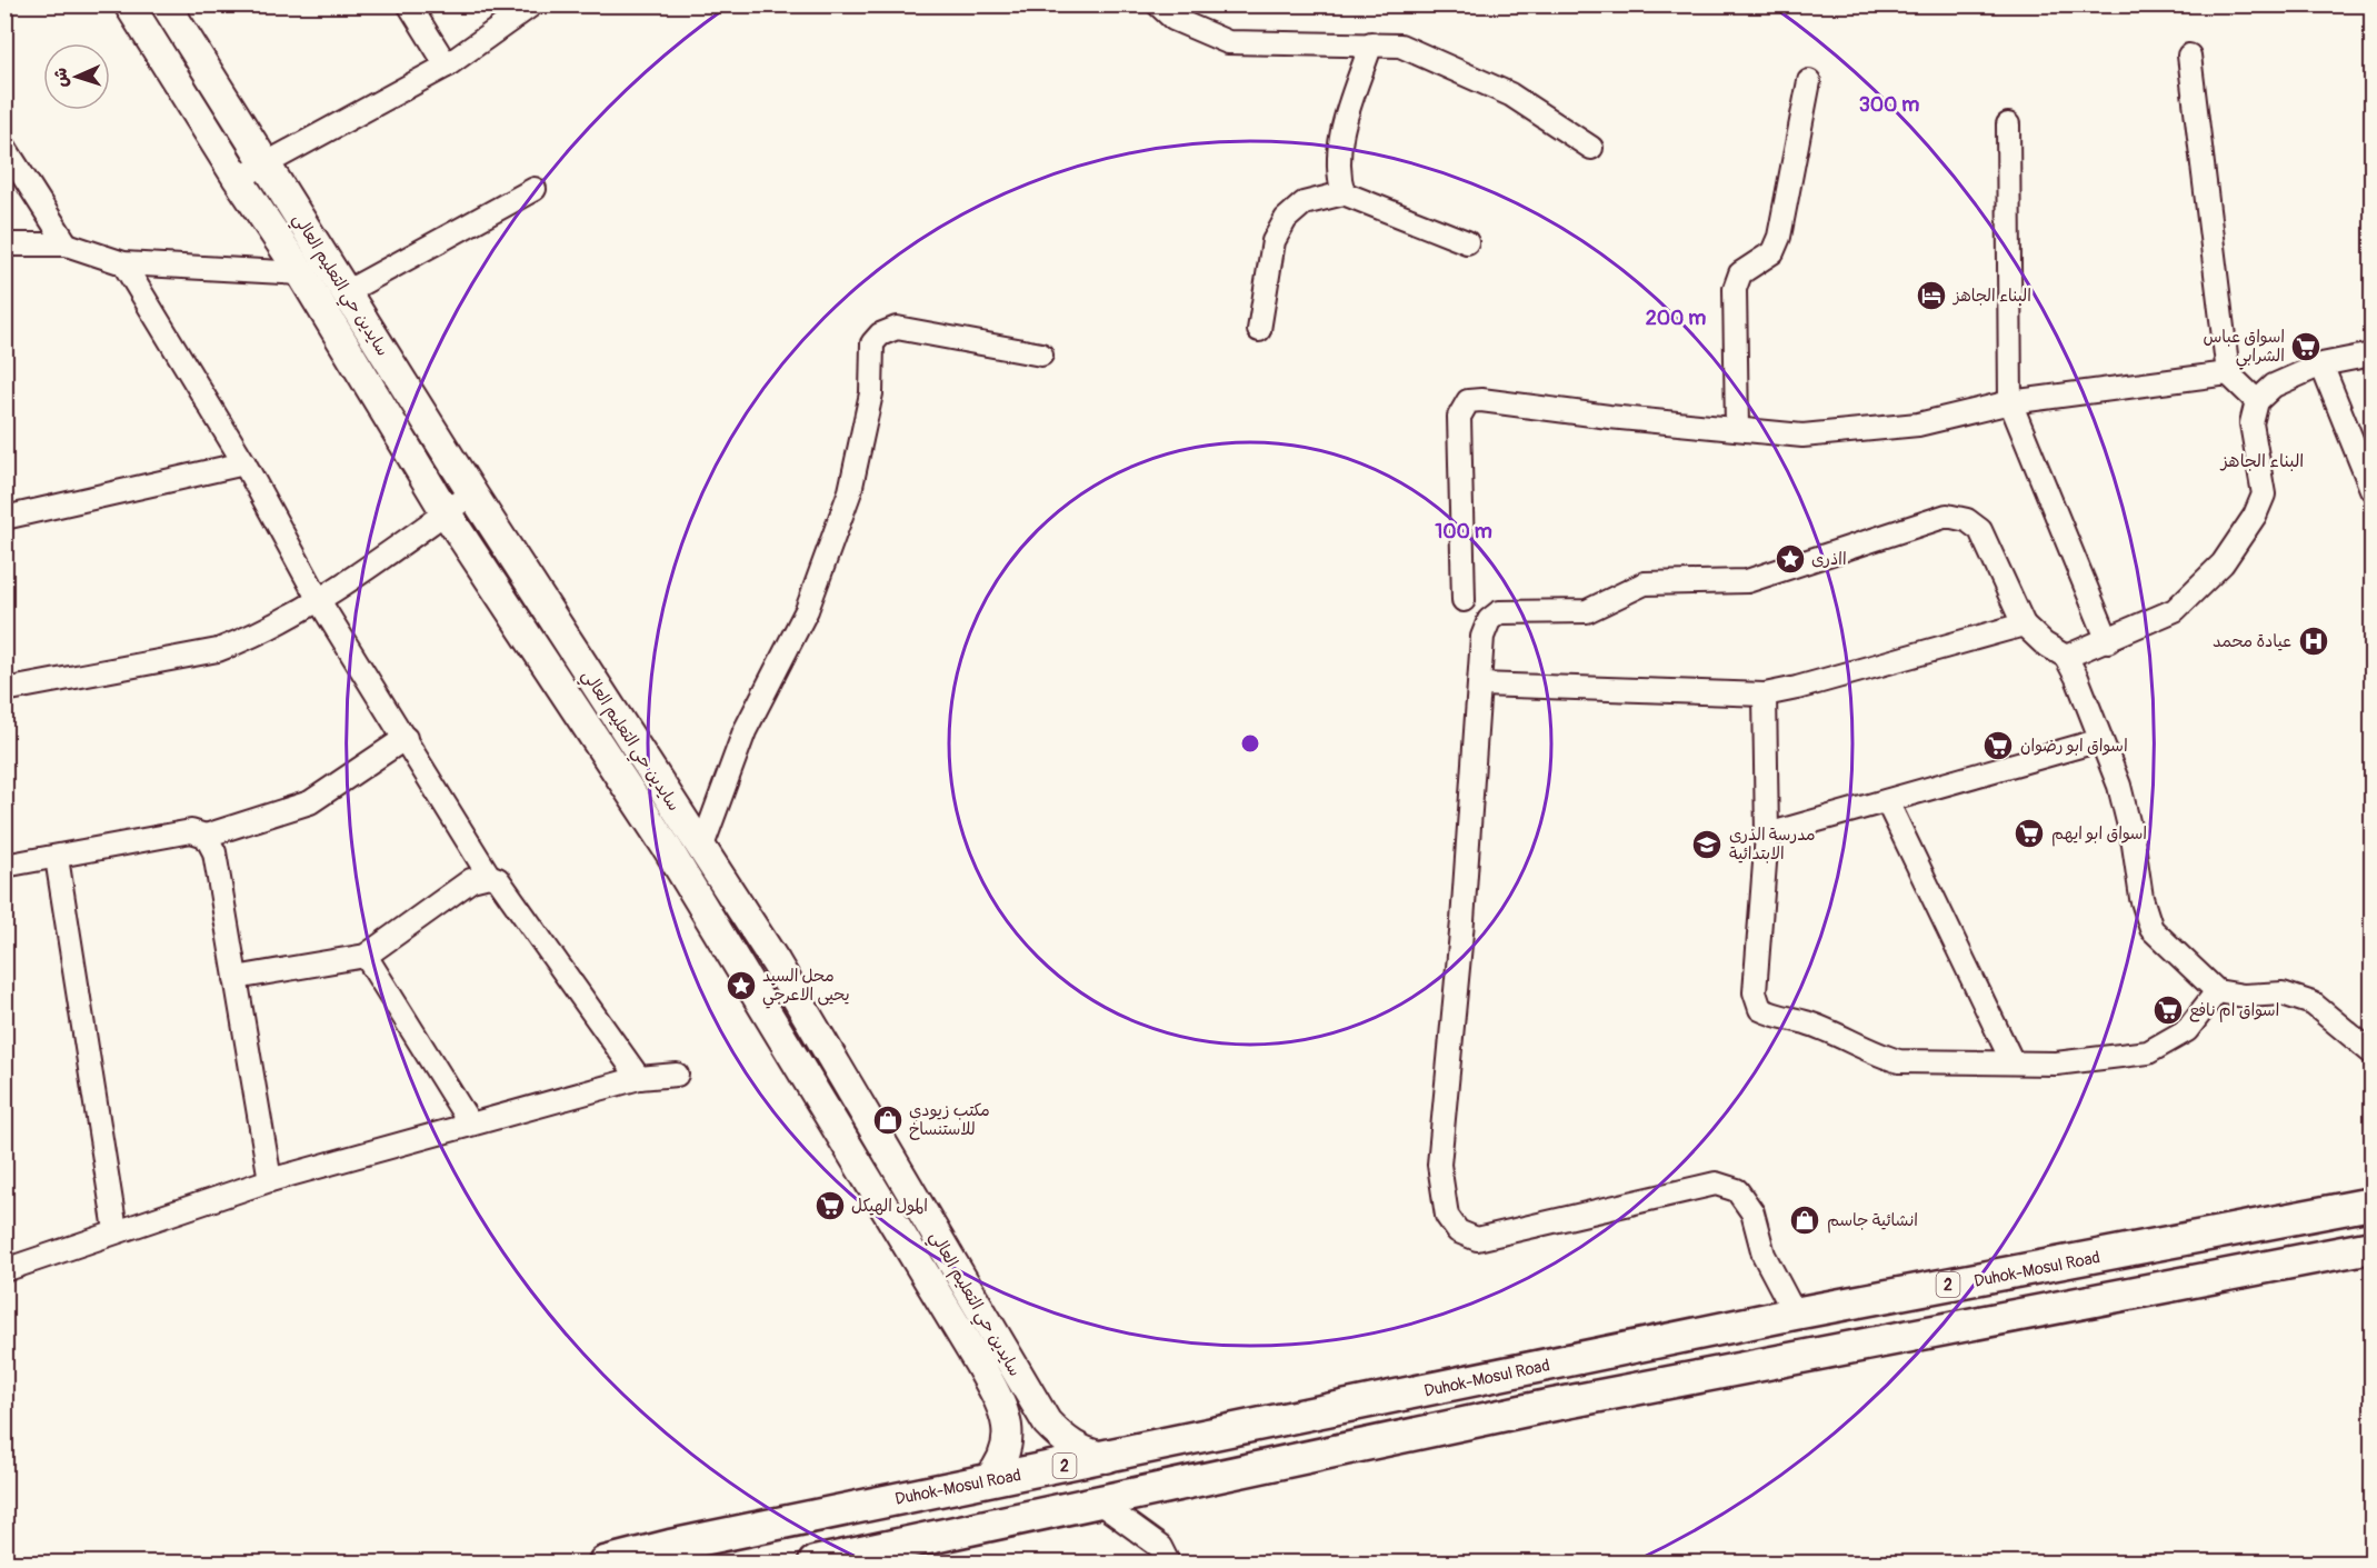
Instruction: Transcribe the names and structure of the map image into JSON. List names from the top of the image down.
{
  "streets": {
    "highway": ["Duhok-Mosul Road", "2"],
    "main road": ["سايدين حي التعليم العالي"]
  },
  "crossings": [
    ["سايدين حي التعليم العالي", "Duhok-Mosul Road"]
  ],
  "districts": ["البناء الجاهز"],
  "places": {
    "hotel": ["البناء الجاهز"],
    "supermarket": [
      "اسواق عباس الشرابي",
      "اسواق ابو رضوان",
      "اسواق ابو ايهم",
      "اسواق ام نافع",
      "المول الهيكل"
    ],
    "place": ["ااذرى", "محل السيد يحيى الاعرجي"],
    "hospital": ["عيادة محمد"],
    "school or university": ["مدرسة الذرى الابتدائية"],
    "shop": ["مكتب زيودي للاستنساخ", "انشائية جاسم"]
  },
  "north": "left",
  "rings": ["300 m", "200 m", "100 m"]
}
